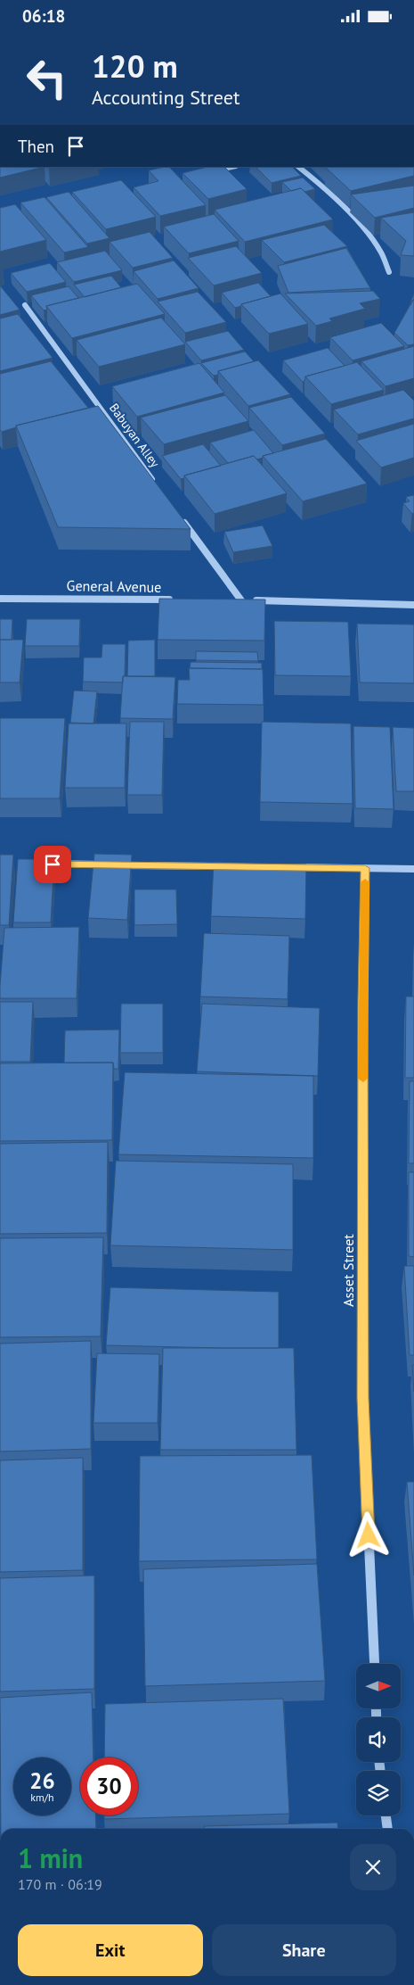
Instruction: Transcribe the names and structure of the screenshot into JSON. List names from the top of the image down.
{
  "streets": {
    "street": ["Babuyan Alley", "General Avenue", "Asset Street"]
  },
  "north": "right",
  "page": {
    "status": "06:18",
    "turn": ["120 m", "Accounting Street"],
    "then": "Then",
    "speed": "26 km/h",
    "limit": "30",
    "heading": ["1 min", "170 m · 06:19"],
    "buttons": ["Exit", "Share"]
  }
}
